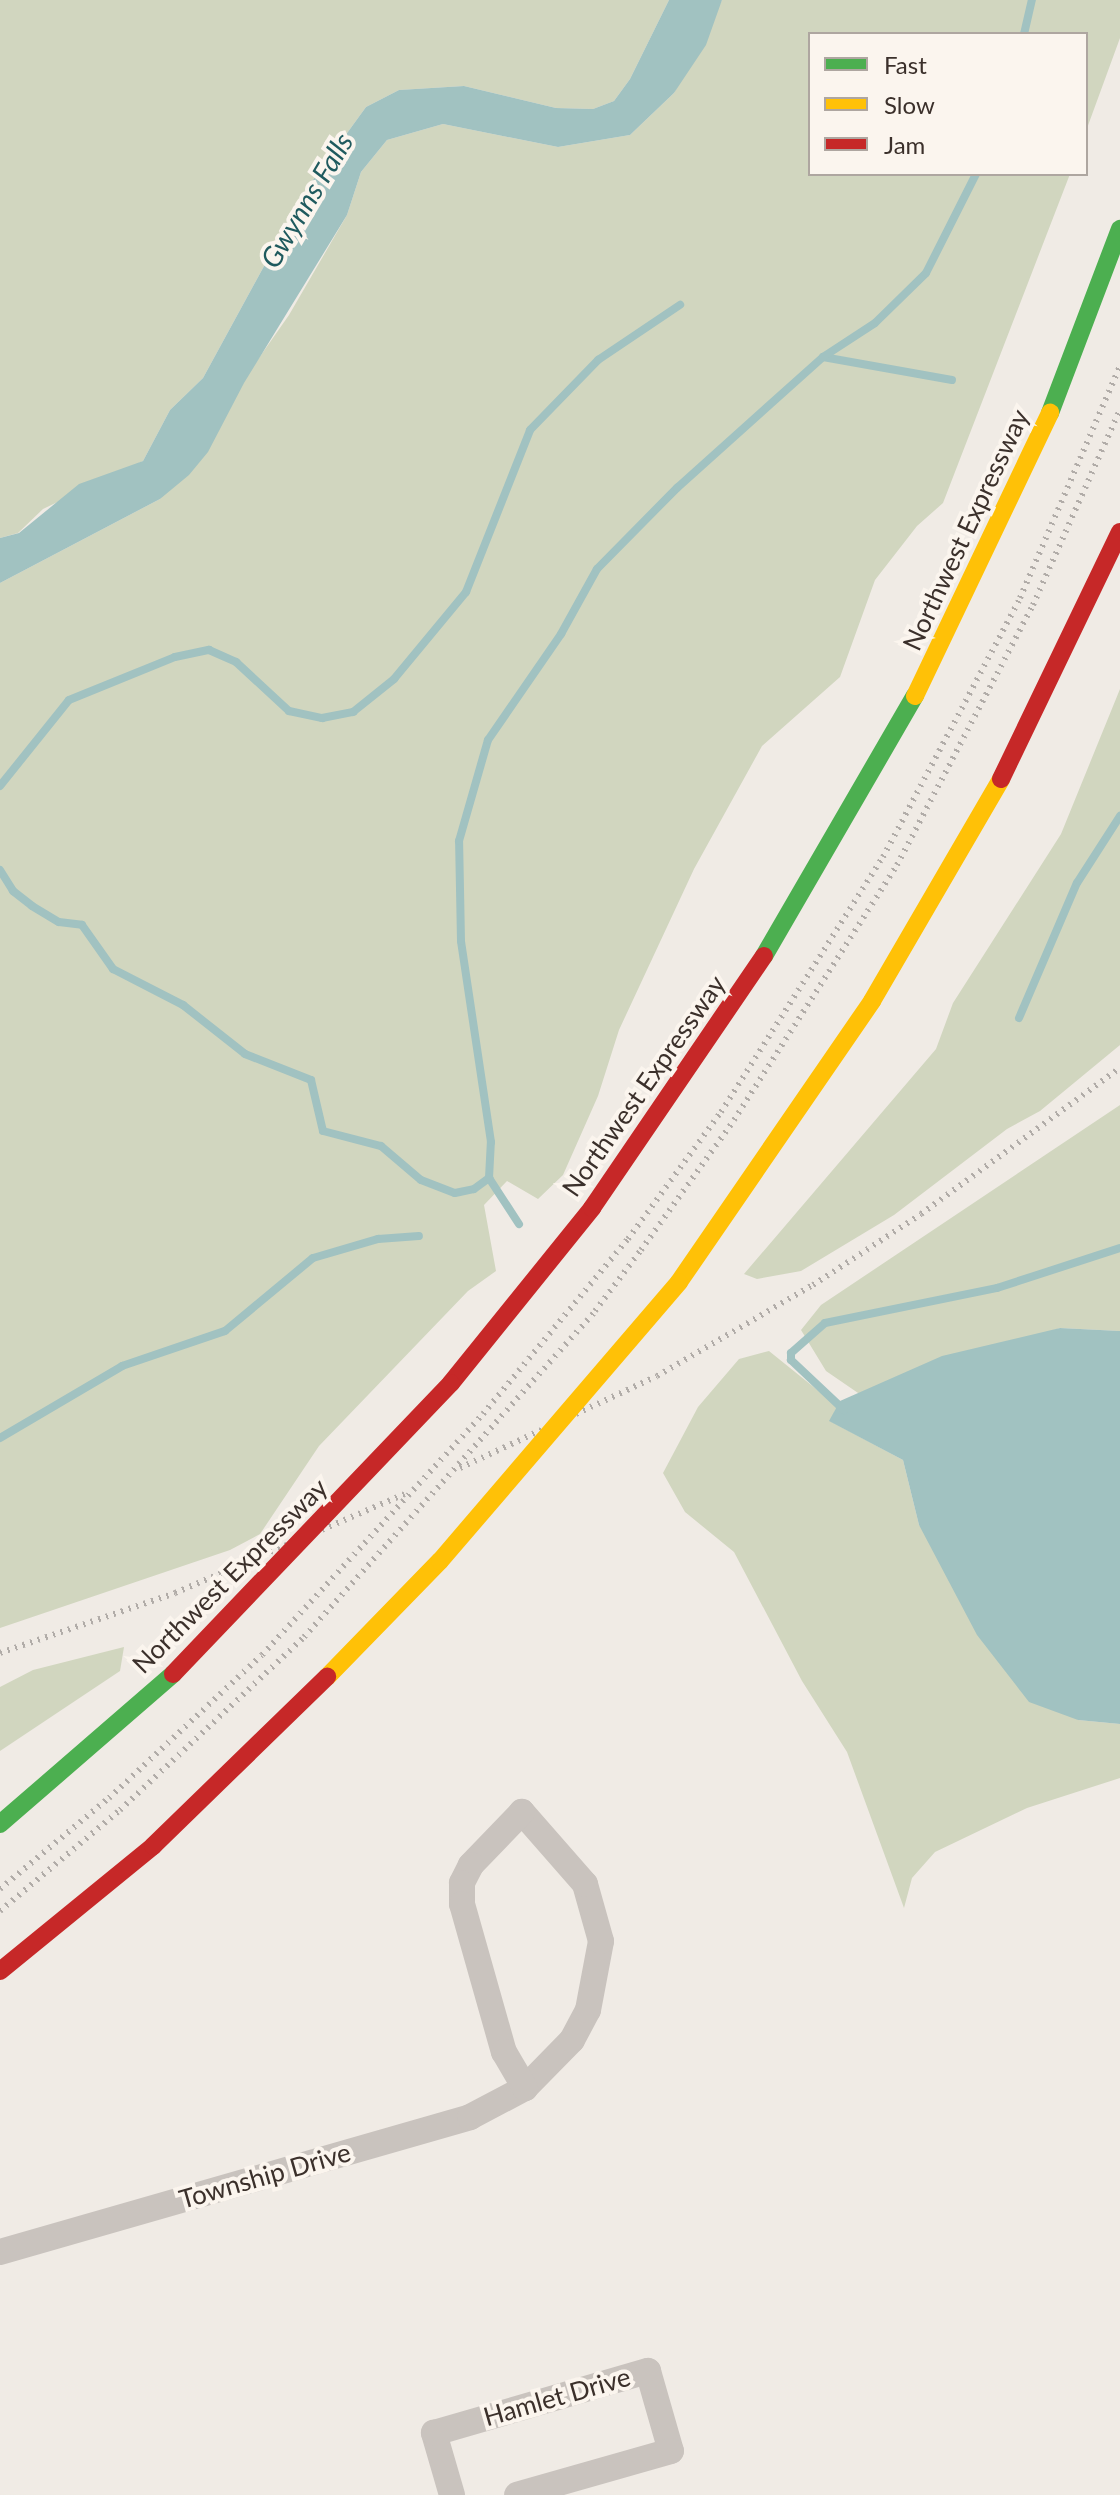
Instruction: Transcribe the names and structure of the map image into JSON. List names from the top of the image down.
{
  "streets": {
    "highway": ["Northwest Expressway"],
    "street": ["Township Drive", "Hamlet Drive"]
  },
  "water": ["Gwynns Falls"],
  "legend": ["Fast", "Slow", "Jam"]
}
